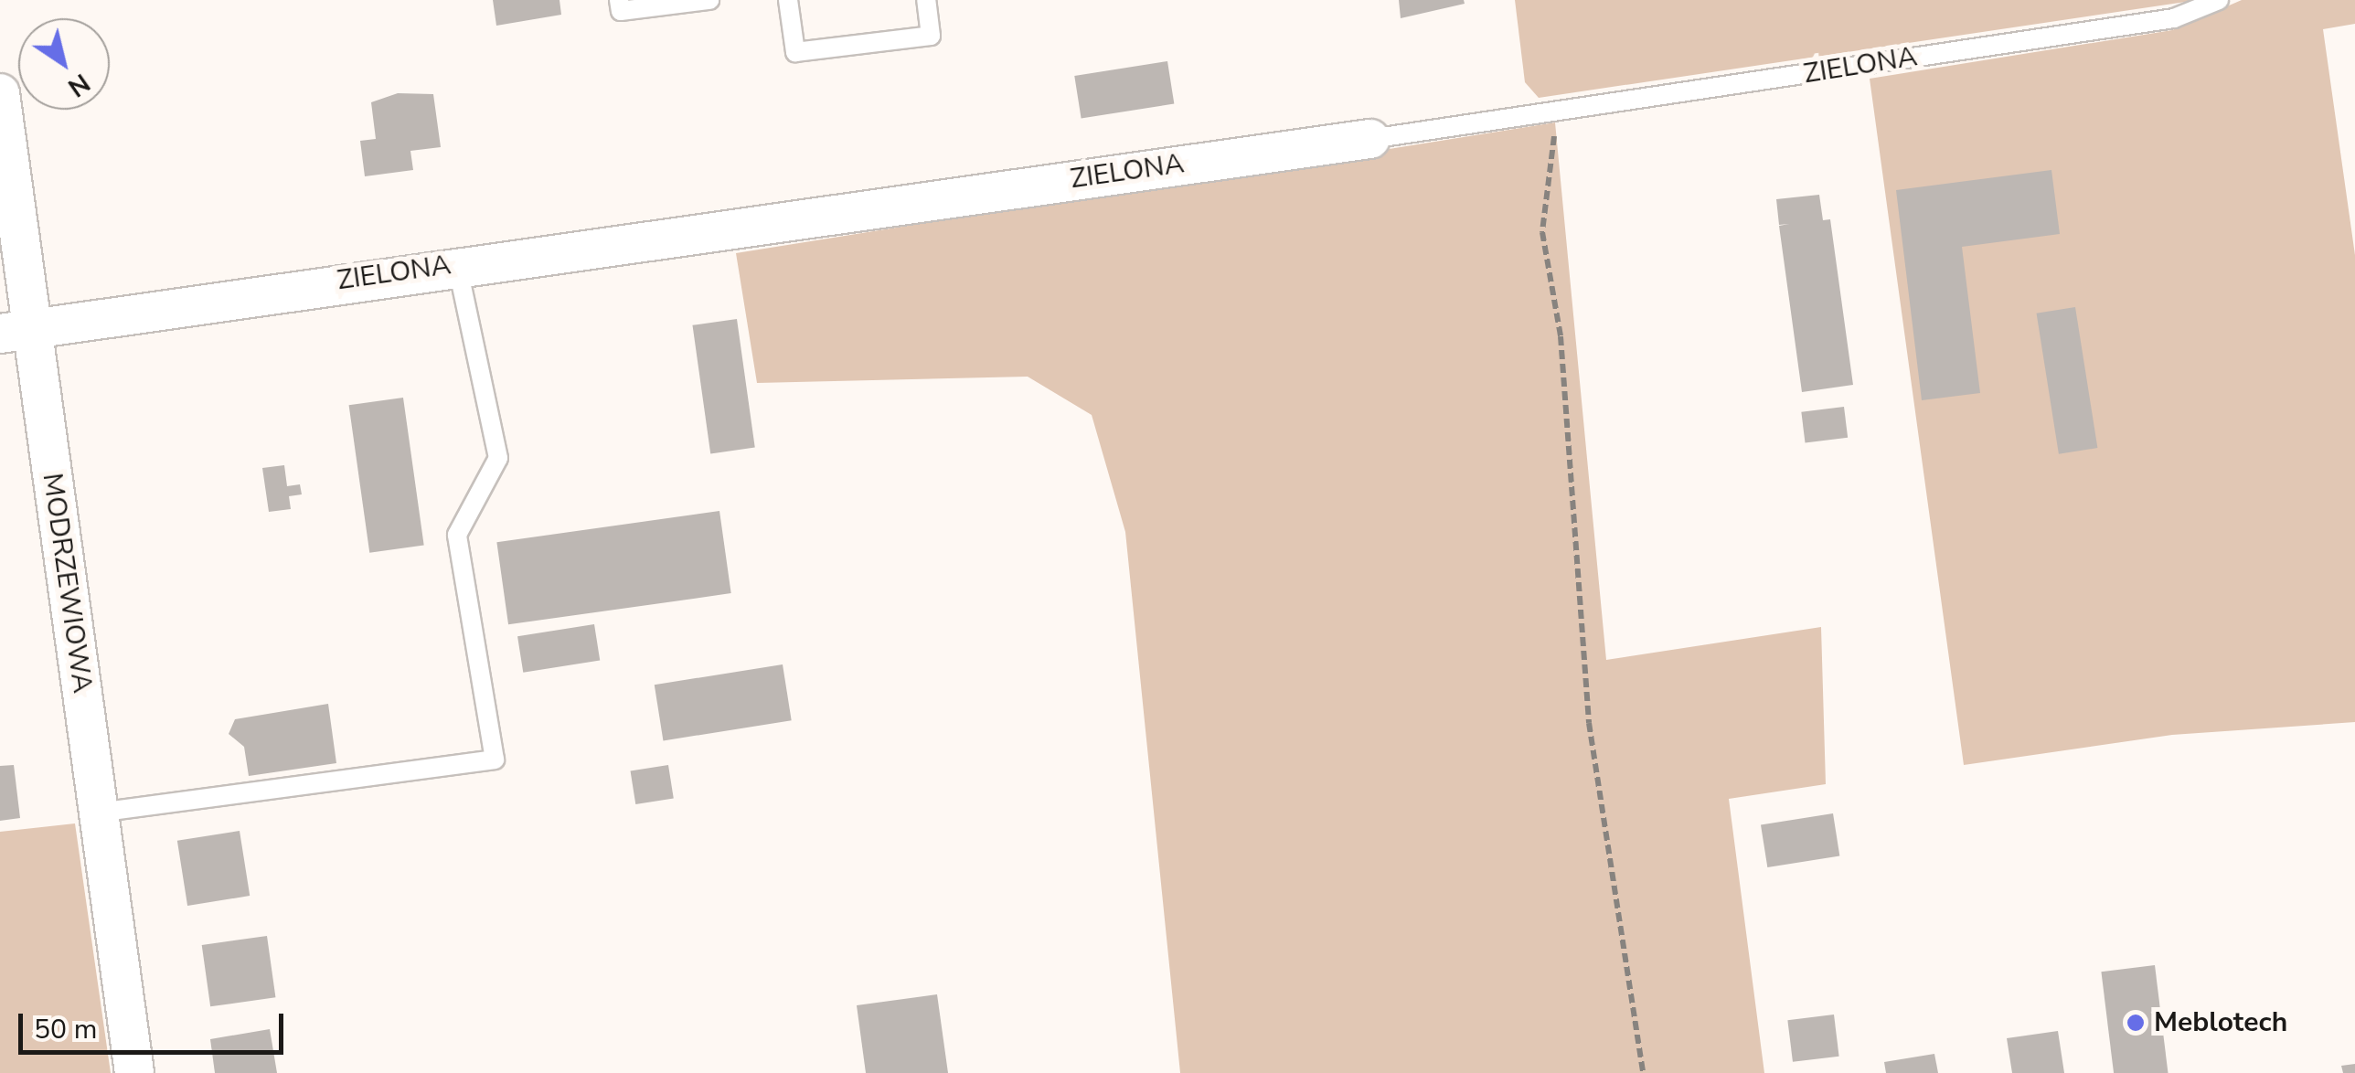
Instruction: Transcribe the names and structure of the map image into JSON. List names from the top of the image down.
{
  "streets": {
    "street": ["ZIELONA", "MODRZEWIOWA"]
  },
  "crossings": [
    ["ZIELONA", "MODRZEWIOWA"]
  ],
  "places": ["Meblotech"],
  "scale_bar": "50 m",
  "north": "bottom right"
}
